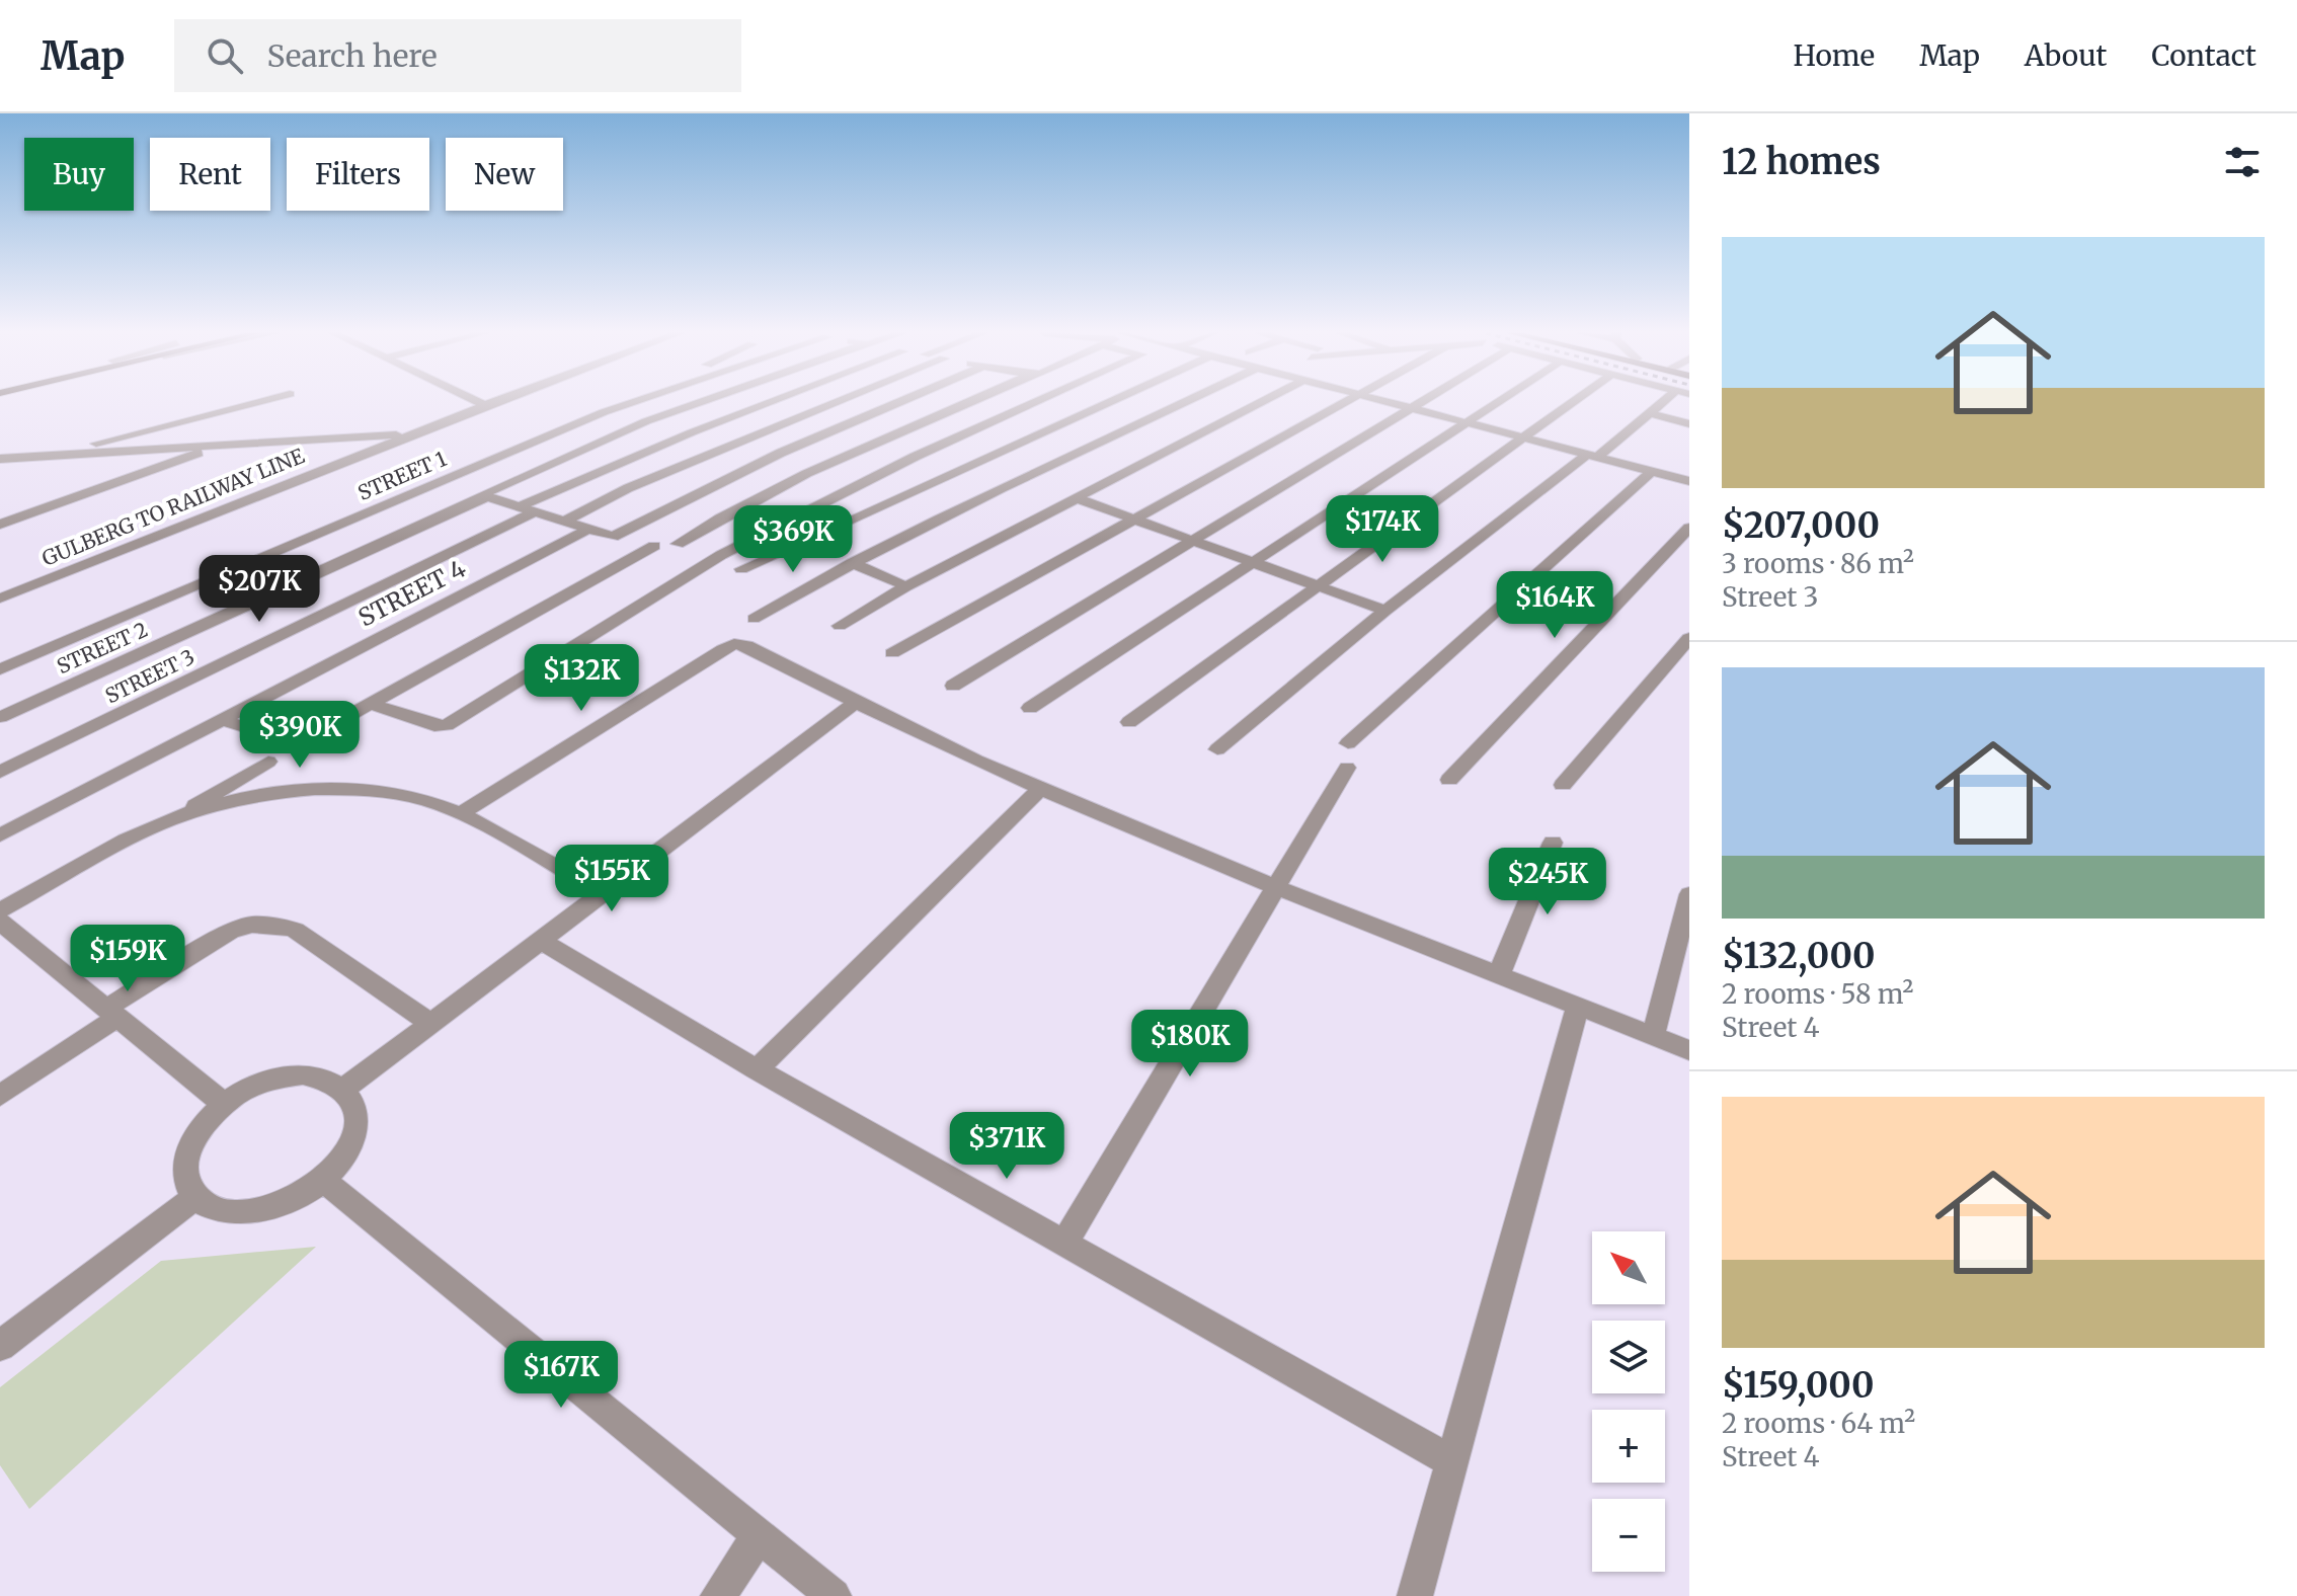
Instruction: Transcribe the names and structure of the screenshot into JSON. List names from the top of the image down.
{
  "streets": {
    "street": [
      "STREET 1",
      "GULBERG TO RAILWAY LINE",
      "STREET 4",
      "STREET 2",
      "STREET 3"
    ]
  },
  "north": "top left",
  "page": {
    "header": "Map",
    "search": "Search here",
    "nav": [
      "Home",
      "Map",
      "About",
      "Contact"
    ],
    "heading": "12 homes",
    "chip": [
      "Buy",
      "Rent",
      "Filters",
      "New"
    ],
    "list": [
      {
        "name": "$207,000",
        "note": "3 rooms · 86 m² · Street 3"
      },
      {
        "name": "$132,000",
        "note": "2 rooms · 58 m² · Street 4"
      },
      {
        "name": "$159,000",
        "note": "2 rooms · 64 m² · Street 4"
      }
    ],
    "price": [
      "$174K",
      "$369K",
      "$207K",
      "$164K",
      "$132K",
      "$390K",
      "$155K",
      "$245K",
      "$159K",
      "$180K",
      "$371K",
      "$167K"
    ],
    "map_buttons": ["+", "−"]
  }
}
